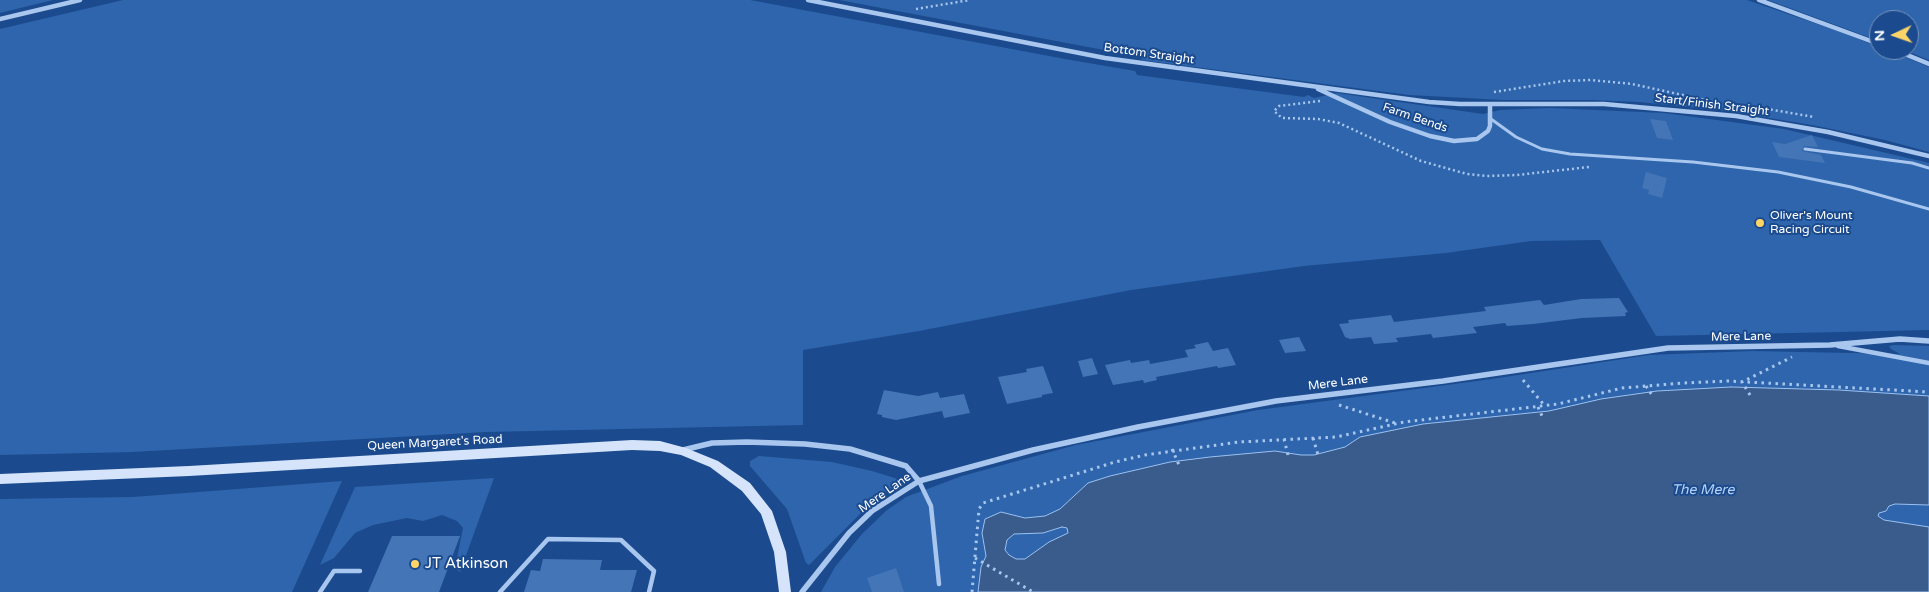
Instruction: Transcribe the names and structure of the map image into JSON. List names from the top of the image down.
{
  "streets": {
    "main road": ["Queen Margaret's Road"],
    "street": [
      "Bottom Straight",
      "Start/Finish Straight",
      "Farm Bends",
      "Mere Lane"
    ]
  },
  "crossings": [
    ["Bottom Straight", "Start/Finish Straight"],
    ["Bottom Straight", "Farm Bends"]
  ],
  "water": ["The Mere"],
  "places": ["Oliver's Mount Racing Circuit", "JT Atkinson"],
  "north": "left"
}
